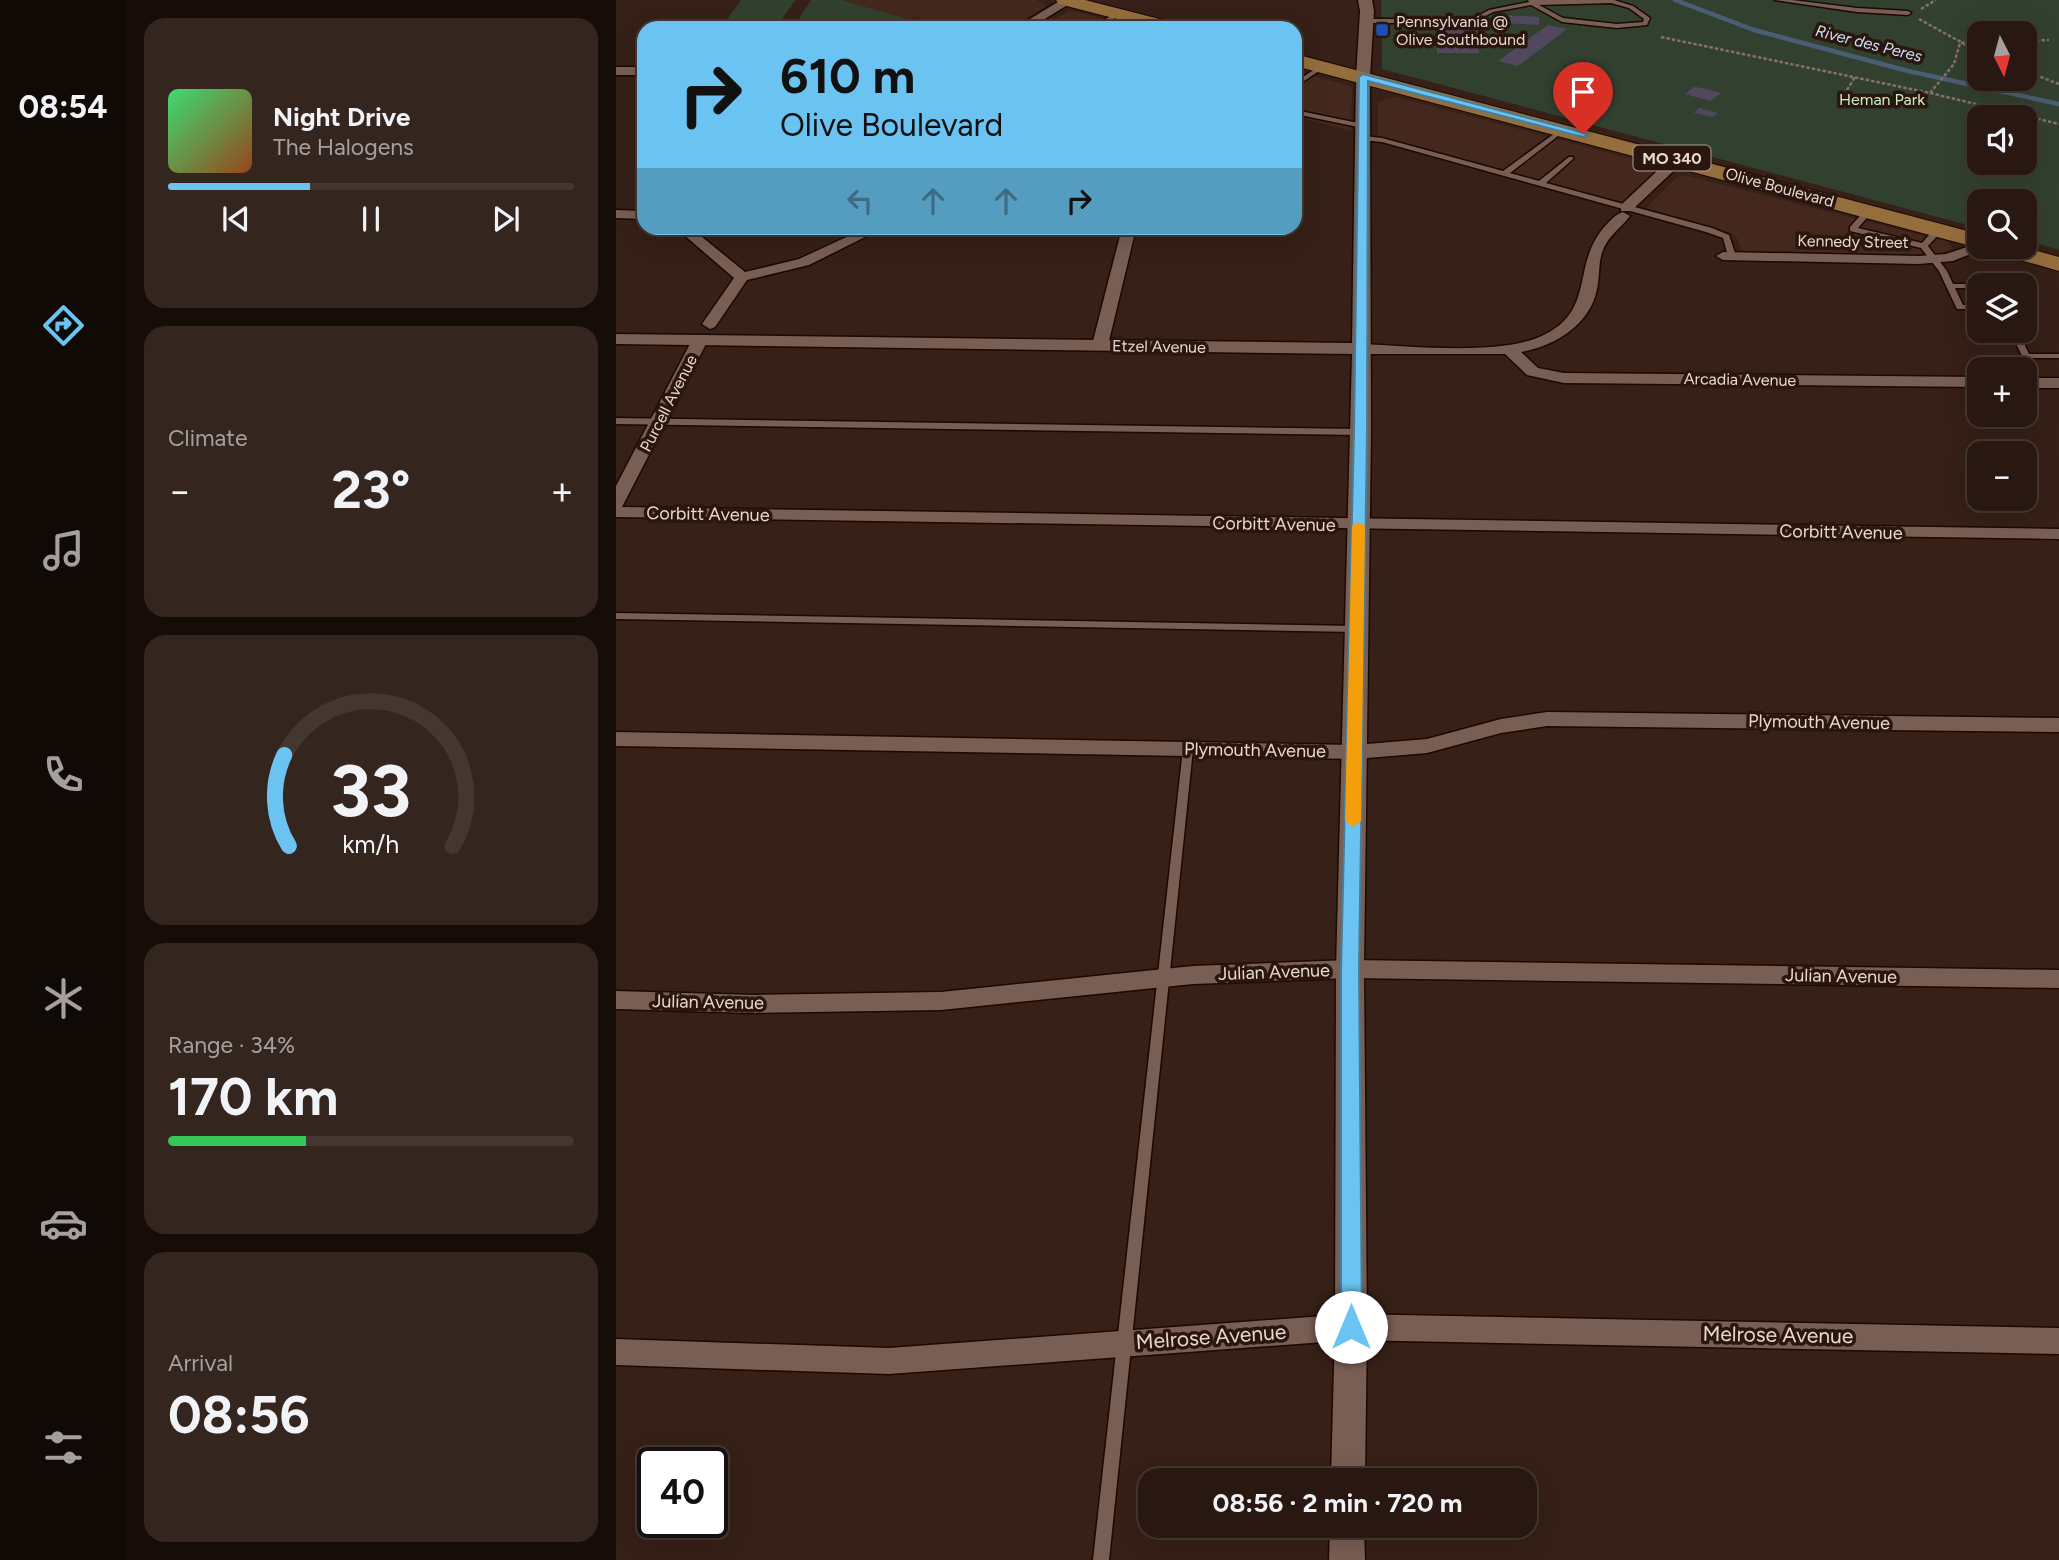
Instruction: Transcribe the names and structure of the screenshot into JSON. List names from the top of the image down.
{
  "streets": {
    "main road": ["MO 340", "Olive Boulevard"],
    "street": [
      "Kennedy Street",
      "Etzel Avenue",
      "Arcadia Avenue",
      "Purcell Avenue",
      "Corbitt Avenue",
      "Plymouth Avenue",
      "Julian Avenue",
      "Melrose Avenue"
    ]
  },
  "crossings": [
    ["Olive Boulevard", "Etzel Avenue"],
    ["Etzel Avenue", "Arcadia Avenue"],
    ["Etzel Avenue", "Purcell Avenue"]
  ],
  "water": ["River des Peres"],
  "parks": ["Heman Park"],
  "places": {
    "transit": ["Pennsylvania @ Olive Southbound"]
  },
  "north": "bottom",
  "page": {
    "tabs": "08:54",
    "map_buttons": ["+", "−"],
    "turn": ["610 m", "Olive Boulevard"],
    "song": ["Night Drive", "The Halogens"],
    "tile": [
      "Climate",
      ["Range · 34%", "170 km"],
      ["Arrival", "08:56"]
    ],
    "heat": ["−", "23°", "+"],
    "limit": "40",
    "trip": "08:56 · 2 min · 720 m",
    "gauge": ["33", "km/h"]
  }
}
